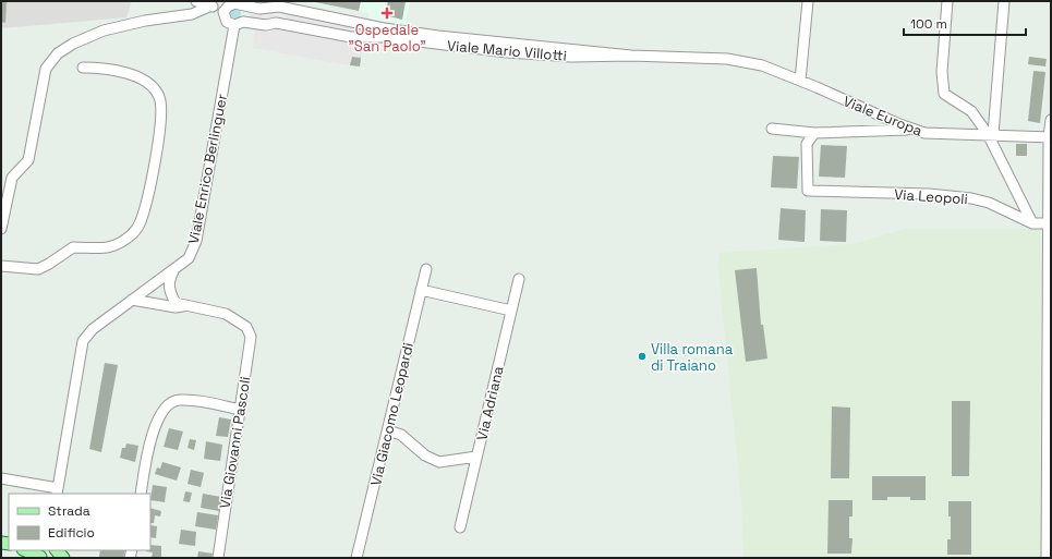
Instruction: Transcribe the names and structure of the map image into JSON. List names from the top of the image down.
{
  "streets": {
    "street": [
      "Viale Mario Villotti",
      "Viale Europa",
      "Viale Enrico Berlinguer",
      "Via Leopoli",
      "Via Adriana",
      "Via Giacomo Leopardi",
      "Via Giovanni Pascoli"
    ]
  },
  "crossings": [
    ["Viale Mario Villotti", "Viale Europa"],
    ["Viale Mario Villotti", "Viale Enrico Berlinguer"]
  ],
  "places": {
    "health": ["Ospedale \"San Paolo\""],
    "other": ["Villa romana di Traiano"]
  },
  "legend": ["Strada", "Edificio"],
  "scale_bar": "100 m"
}
